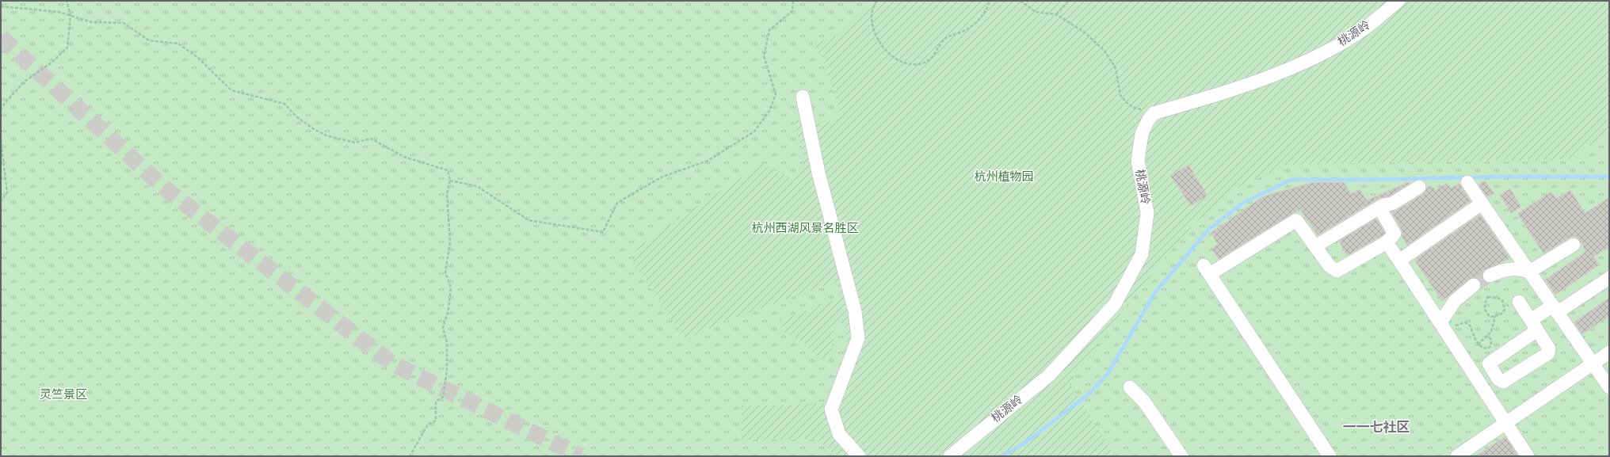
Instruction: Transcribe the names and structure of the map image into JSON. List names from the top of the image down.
{
  "streets": {
    "street": ["桃源岭"]
  },
  "districts": ["一一七社区"],
  "parks": ["杭州植物园", "杭州西湖风景名胜区", "灵竺景区"]
}
